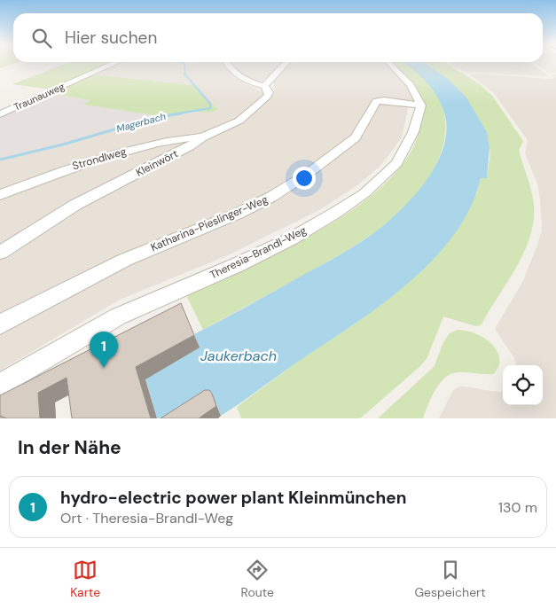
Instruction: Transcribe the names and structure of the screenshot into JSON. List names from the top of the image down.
{
  "streets": {
    "street": [
      "Traunauweg",
      "Strondlweg",
      "Kleinwört",
      "Katharina-Pieslinger-Weg",
      "Theresia-Brandl-Weg"
    ]
  },
  "crossings": [
    ["Strondlweg", "Kleinwört"],
    ["Katharina-Pieslinger-Weg", "Theresia-Brandl-Weg"]
  ],
  "water": ["Magerbach", "Jaukerbach"],
  "page": {
    "search": "Hier suchen",
    "pins": "1",
    "heading": "In der Nähe",
    "list": [
      {
        "mark": "1",
        "name": "hydro-electric power plant Kleinmünchen",
        "note": "Ort · Theresia-Brandl-Weg",
        "value": "130 m"
      }
    ],
    "nav": ["Karte", "Route", "Gespeichert"]
  }
}
